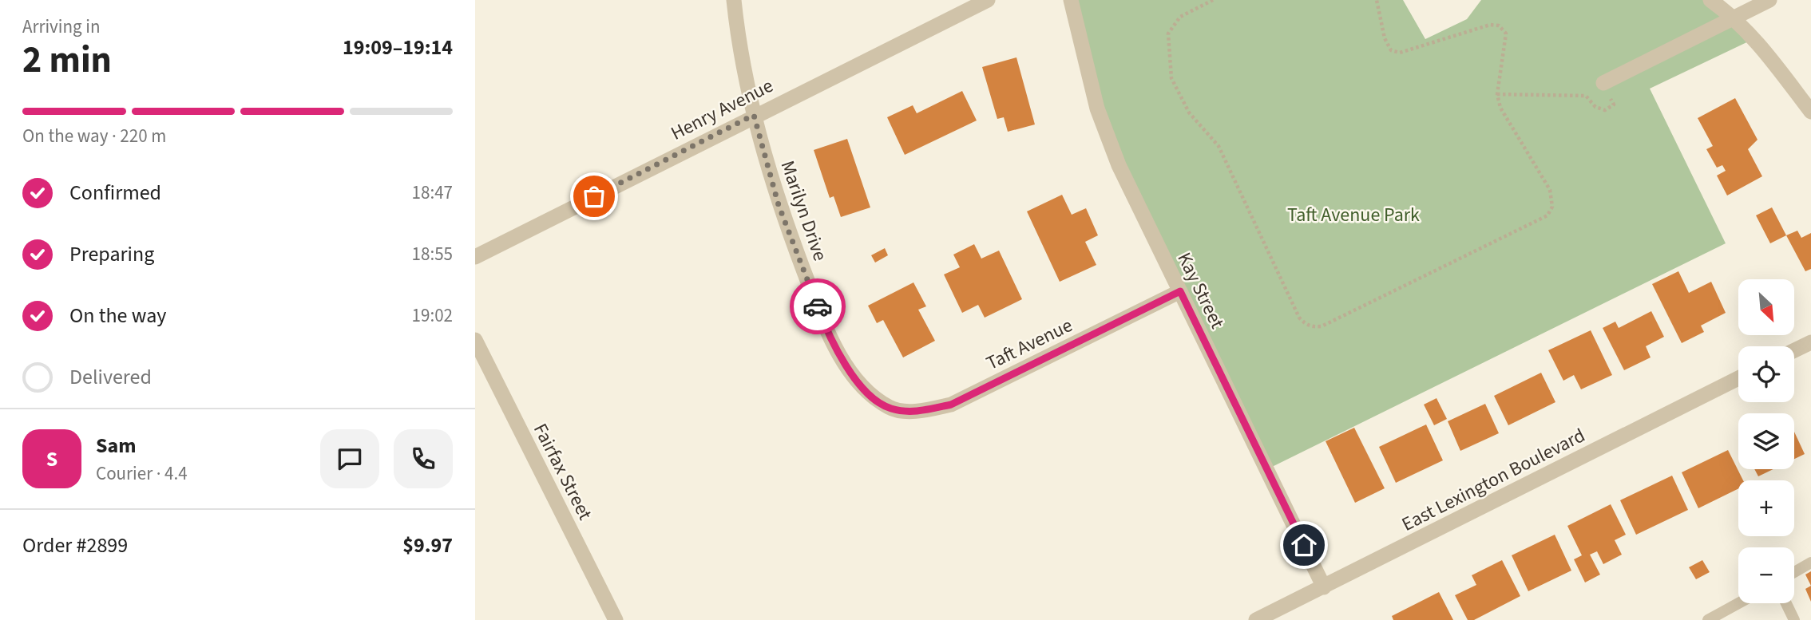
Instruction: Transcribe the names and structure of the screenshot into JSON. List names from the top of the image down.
{
  "streets": {
    "street": [
      "Henry Avenue",
      "Marilyn Drive",
      "Kay Street",
      "Taft Avenue",
      "Fairfax Street",
      "East Lexington Boulevard"
    ]
  },
  "crossings": [
    ["Henry Avenue", "Marilyn Drive"],
    ["Marilyn Drive", "Taft Avenue"],
    ["Kay Street", "Taft Avenue"],
    ["Kay Street", "East Lexington Boulevard"]
  ],
  "parks": ["Taft Avenue Park"],
  "north": "bottom right",
  "page": {
    "heading": ["2 min", "Arriving in", "19:09–19:14"],
    "panel": [
      "Sam",
      "Courier · 4.4",
      "Order #2899",
      "$9.97"
    ],
    "bar": "On the way · 220 m",
    "list": [
      ["Confirmed", "18:47"],
      ["Preparing", "18:55"],
      ["On the way", "19:02"],
      "Delivered"
    ],
    "map_buttons": ["+", "−"],
    "round": "S"
  }
}
